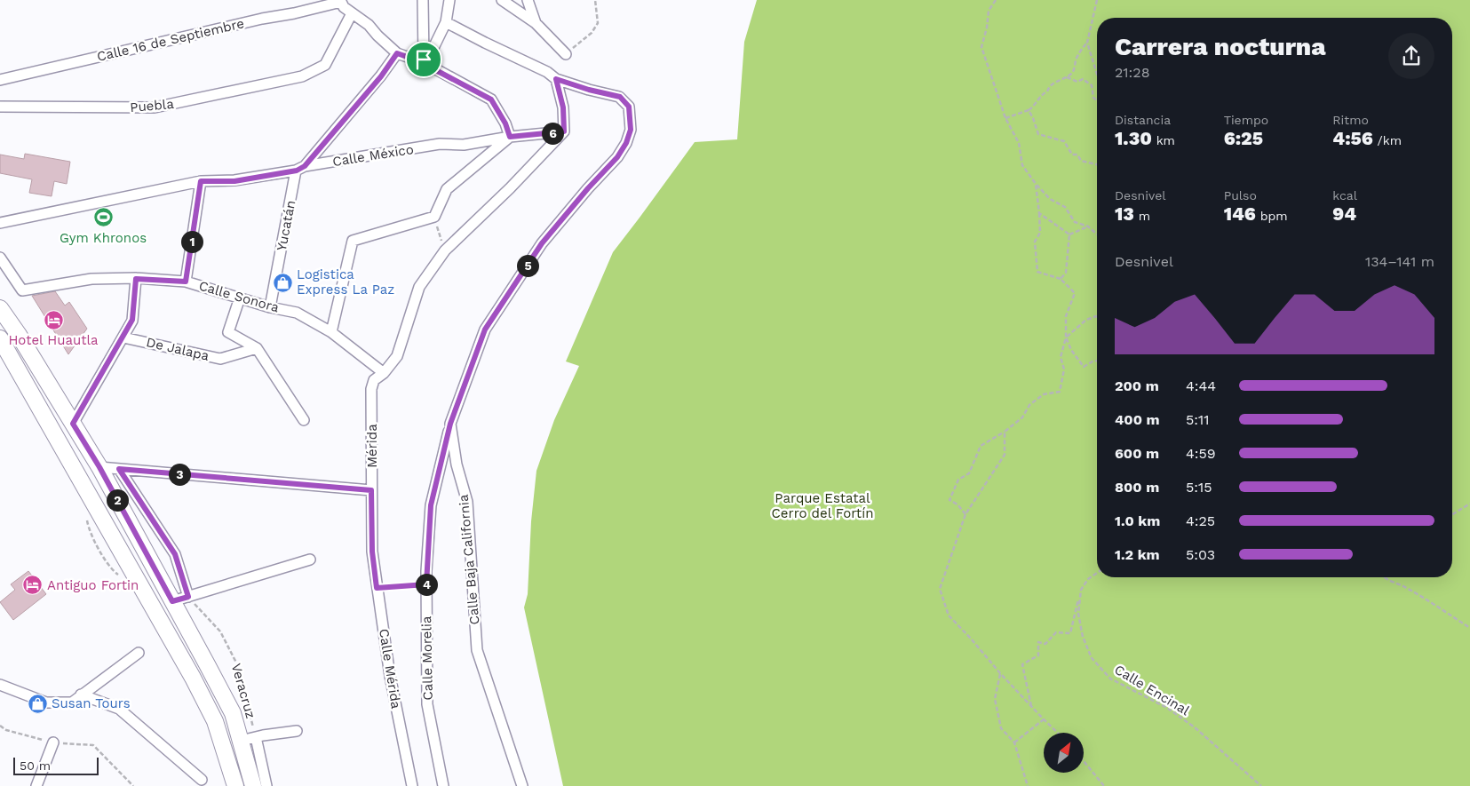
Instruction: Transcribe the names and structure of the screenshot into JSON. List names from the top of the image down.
{
  "streets": {
    "street": [
      "Calle 16 de Septiembre",
      "Puebla",
      "Calle México",
      "Yucatán",
      "Calle Sonora",
      "De Jalapa",
      "Mérida",
      "Calle Baja California",
      "Calle Morelia",
      "Calle Mérida",
      "Veracruz"
    ],
    "path": ["Calle Encinal"]
  },
  "crossings": [
    ["Calle México", "Yucatán"],
    ["Calle México", "Mérida"],
    ["Yucatán", "Calle Sonora"],
    ["Calle Sonora", "Mérida"],
    ["Mérida", "Calle Mérida"],
    ["Calle Baja California", "Calle Morelia"]
  ],
  "parks": ["Parque Estatal Cerro del Fortín"],
  "places": {
    "sports": ["Gym Khronos"],
    "shop": ["Logistica Express La Paz", "Susan Tours"],
    "hotel": ["Hotel Huautla", "Antiguo Fortin"]
  },
  "scale_bar": "50 m",
  "north": "top right",
  "page": {
    "heading": ["Carrera nocturna", "21:28"],
    "stats": [
      ["Distancia", "1.30 km"],
      ["Tiempo", "6:25"],
      ["Ritmo", "4:56 /km"],
      ["Desnivel", "13 m"],
      ["Pulso", "146 bpm"],
      ["kcal", "94"]
    ],
    "pins": [
      "6",
      "1",
      "5",
      "3",
      "2",
      "4"
    ],
    "chart": ["Desnivel", "134–141 m"],
    "list": [
      {
        "name": "200 m",
        "note": "4:44"
      },
      {
        "name": "400 m",
        "note": "5:11"
      },
      {
        "name": "600 m",
        "note": "4:59"
      },
      {
        "name": "800 m",
        "note": "5:15"
      },
      {
        "name": "1.0 km",
        "note": "4:25"
      },
      {
        "name": "1.2 km",
        "note": "5:03"
      }
    ],
    "scale": "50 m"
  }
}
